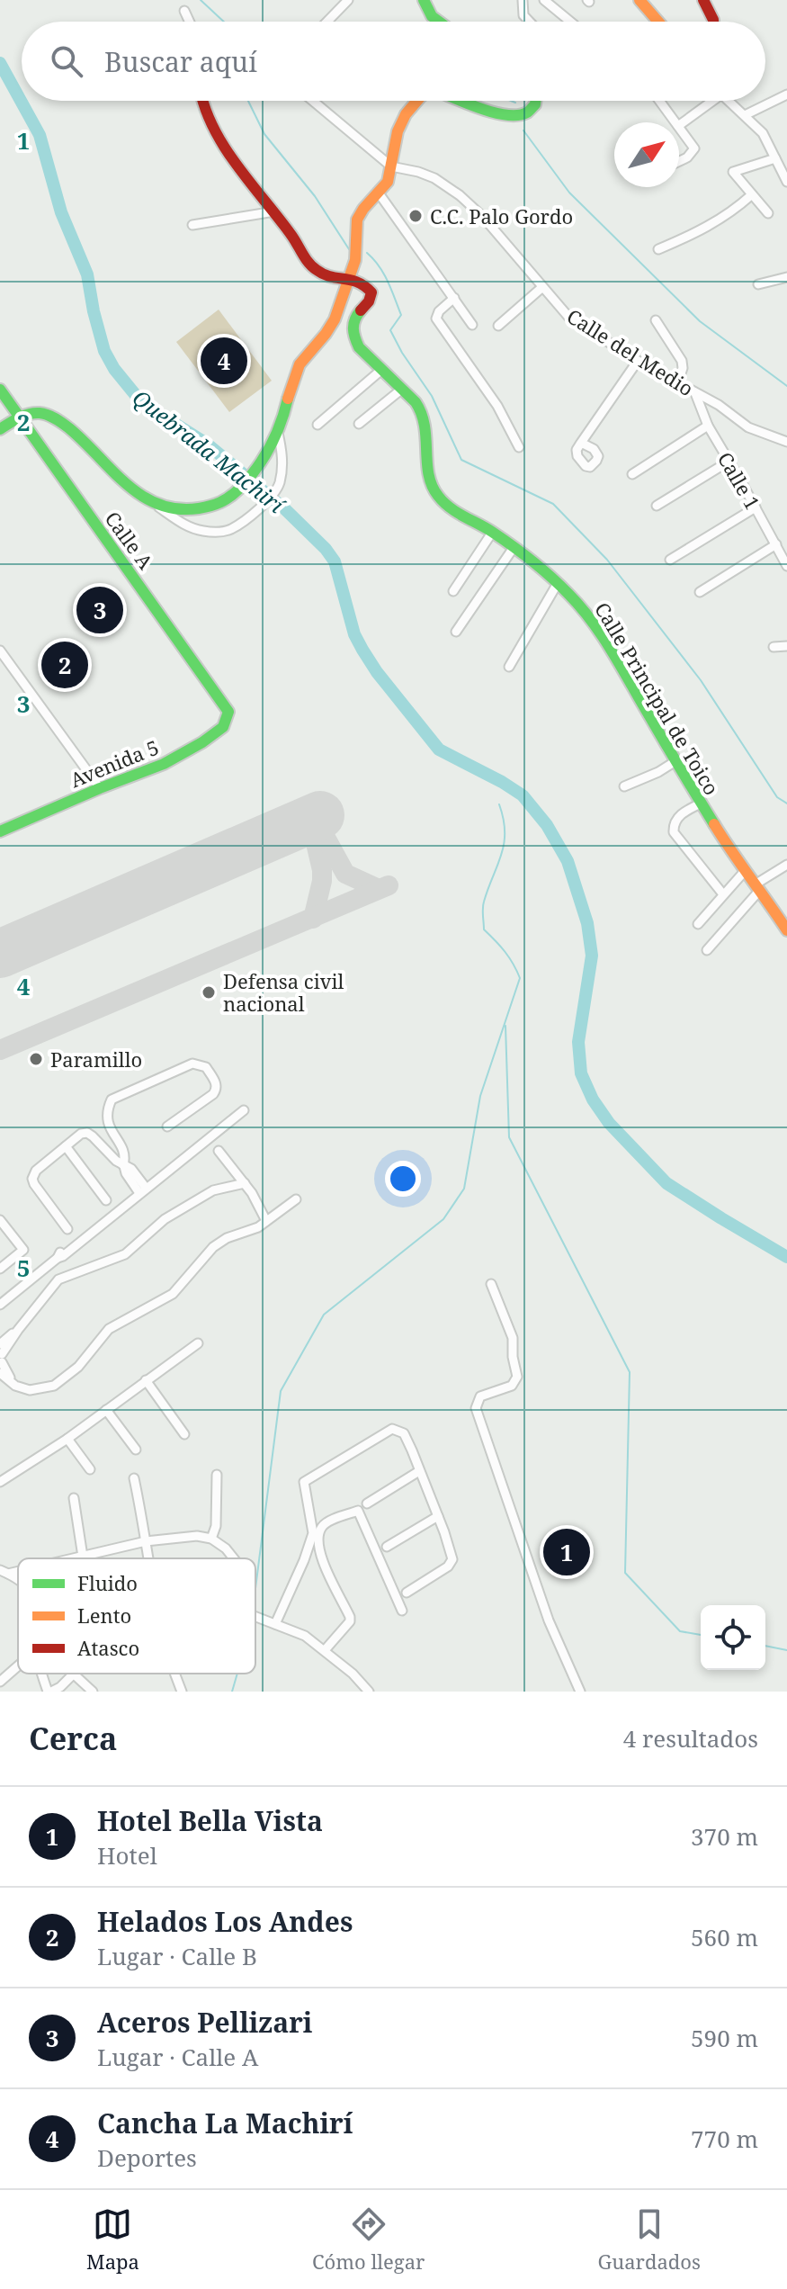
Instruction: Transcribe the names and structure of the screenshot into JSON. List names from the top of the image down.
{
  "streets": {
    "street": [
      "Calle del Medio",
      "Calle 1",
      "Calle A",
      "Calle Principal de Toico",
      "Avenida 5"
    ]
  },
  "crossings": [
    ["Calle del Medio", "Calle 1"],
    ["Calle A", "Avenida 5"]
  ],
  "water": ["Quebrada Machirí"],
  "places": ["C.C. Palo Gordo", "Defensa civil nacional", "Paramillo"],
  "legend": ["Fluido", "Lento", "Atasco"],
  "north": "top right",
  "page": {
    "search": "Buscar aquí",
    "pins": [
      "4",
      "3",
      "2",
      "1"
    ],
    "heading": ["Cerca", "4 resultados"],
    "list": [
      {
        "mark": "1",
        "name": "Hotel Bella Vista",
        "note": "Hotel",
        "value": "370 m"
      },
      {
        "mark": "2",
        "name": "Helados Los Andes",
        "note": "Lugar · Calle B",
        "value": "560 m"
      },
      {
        "mark": "3",
        "name": "Aceros Pellizari",
        "note": "Lugar · Calle A",
        "value": "590 m"
      },
      {
        "mark": "4",
        "name": "Cancha La Machirí",
        "note": "Deportes",
        "value": "770 m"
      }
    ],
    "nav": ["Mapa", "Cómo llegar", "Guardados"]
  },
  "grid": {
    "rows": [
      "1",
      "2",
      "3",
      "4",
      "5"
    ]
  }
}
